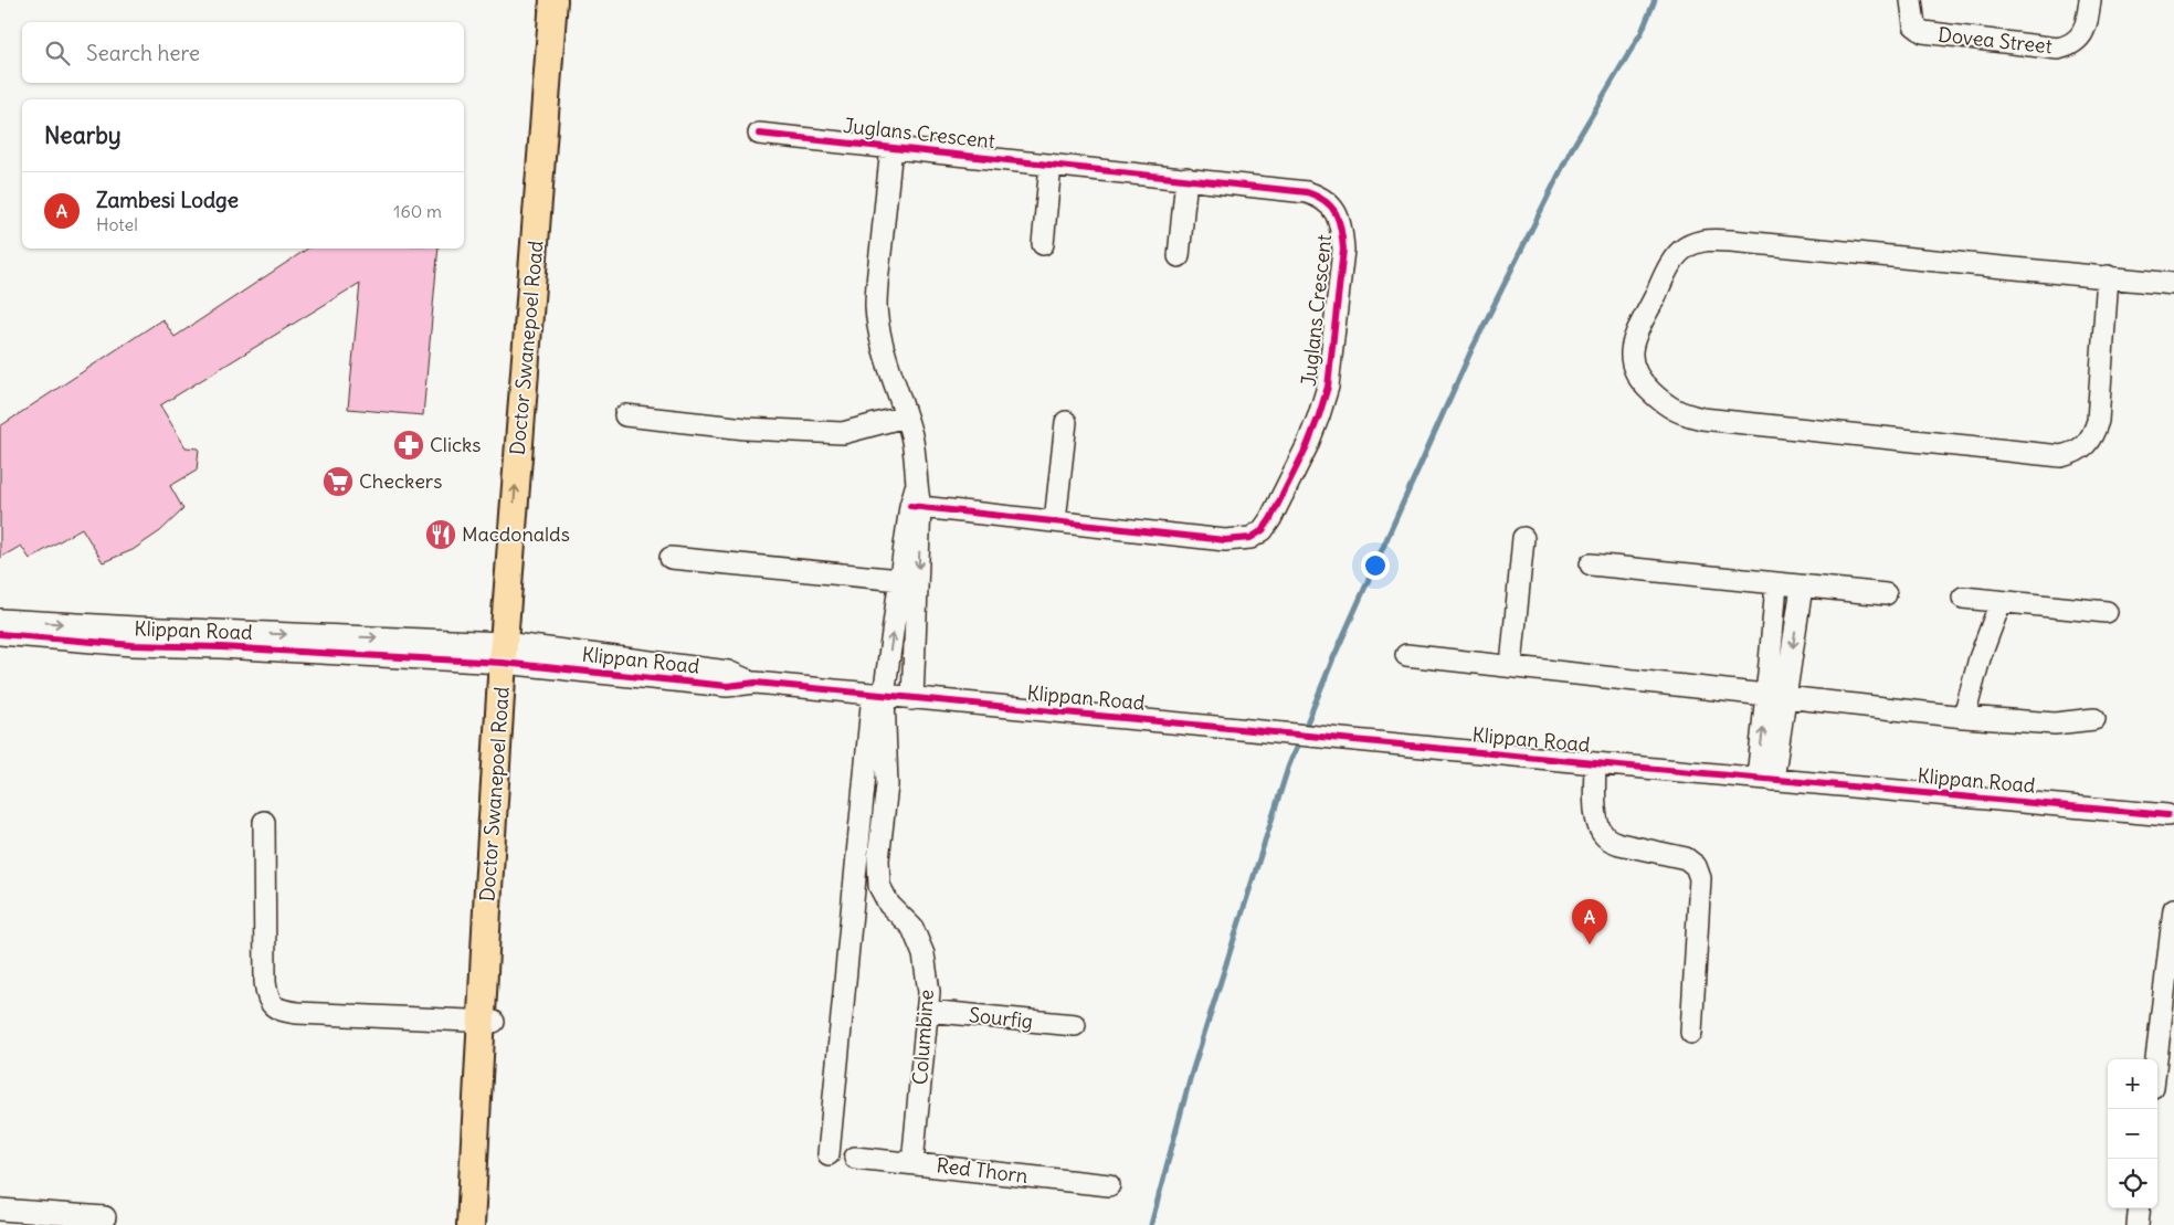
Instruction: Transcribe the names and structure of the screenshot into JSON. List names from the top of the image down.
{
  "streets": {
    "main road": ["Doctor Swanepoel Road"],
    "street": [
      "Dovea Street",
      "Juglans Crescent",
      "Klippan Road",
      "Sourfig",
      "Columbine",
      "Red Thorn"
    ]
  },
  "crossings": [
    ["Doctor Swanepoel Road", "Klippan Road"],
    ["Klippan Road", "Columbine"],
    ["Sourfig", "Columbine"],
    ["Columbine", "Red Thorn"]
  ],
  "places": {
    "pharmacy": ["Clicks"],
    "supermarket": ["Checkers"],
    "restaurant": ["Macdonalds"]
  },
  "page": {
    "search": "Search here",
    "heading": "Nearby",
    "list": [
      {
        "mark": "A",
        "name": "Zambesi Lodge",
        "note": "Hotel",
        "value": "160 m"
      }
    ],
    "pins": "A",
    "map_buttons": ["+", "−"]
  }
}
